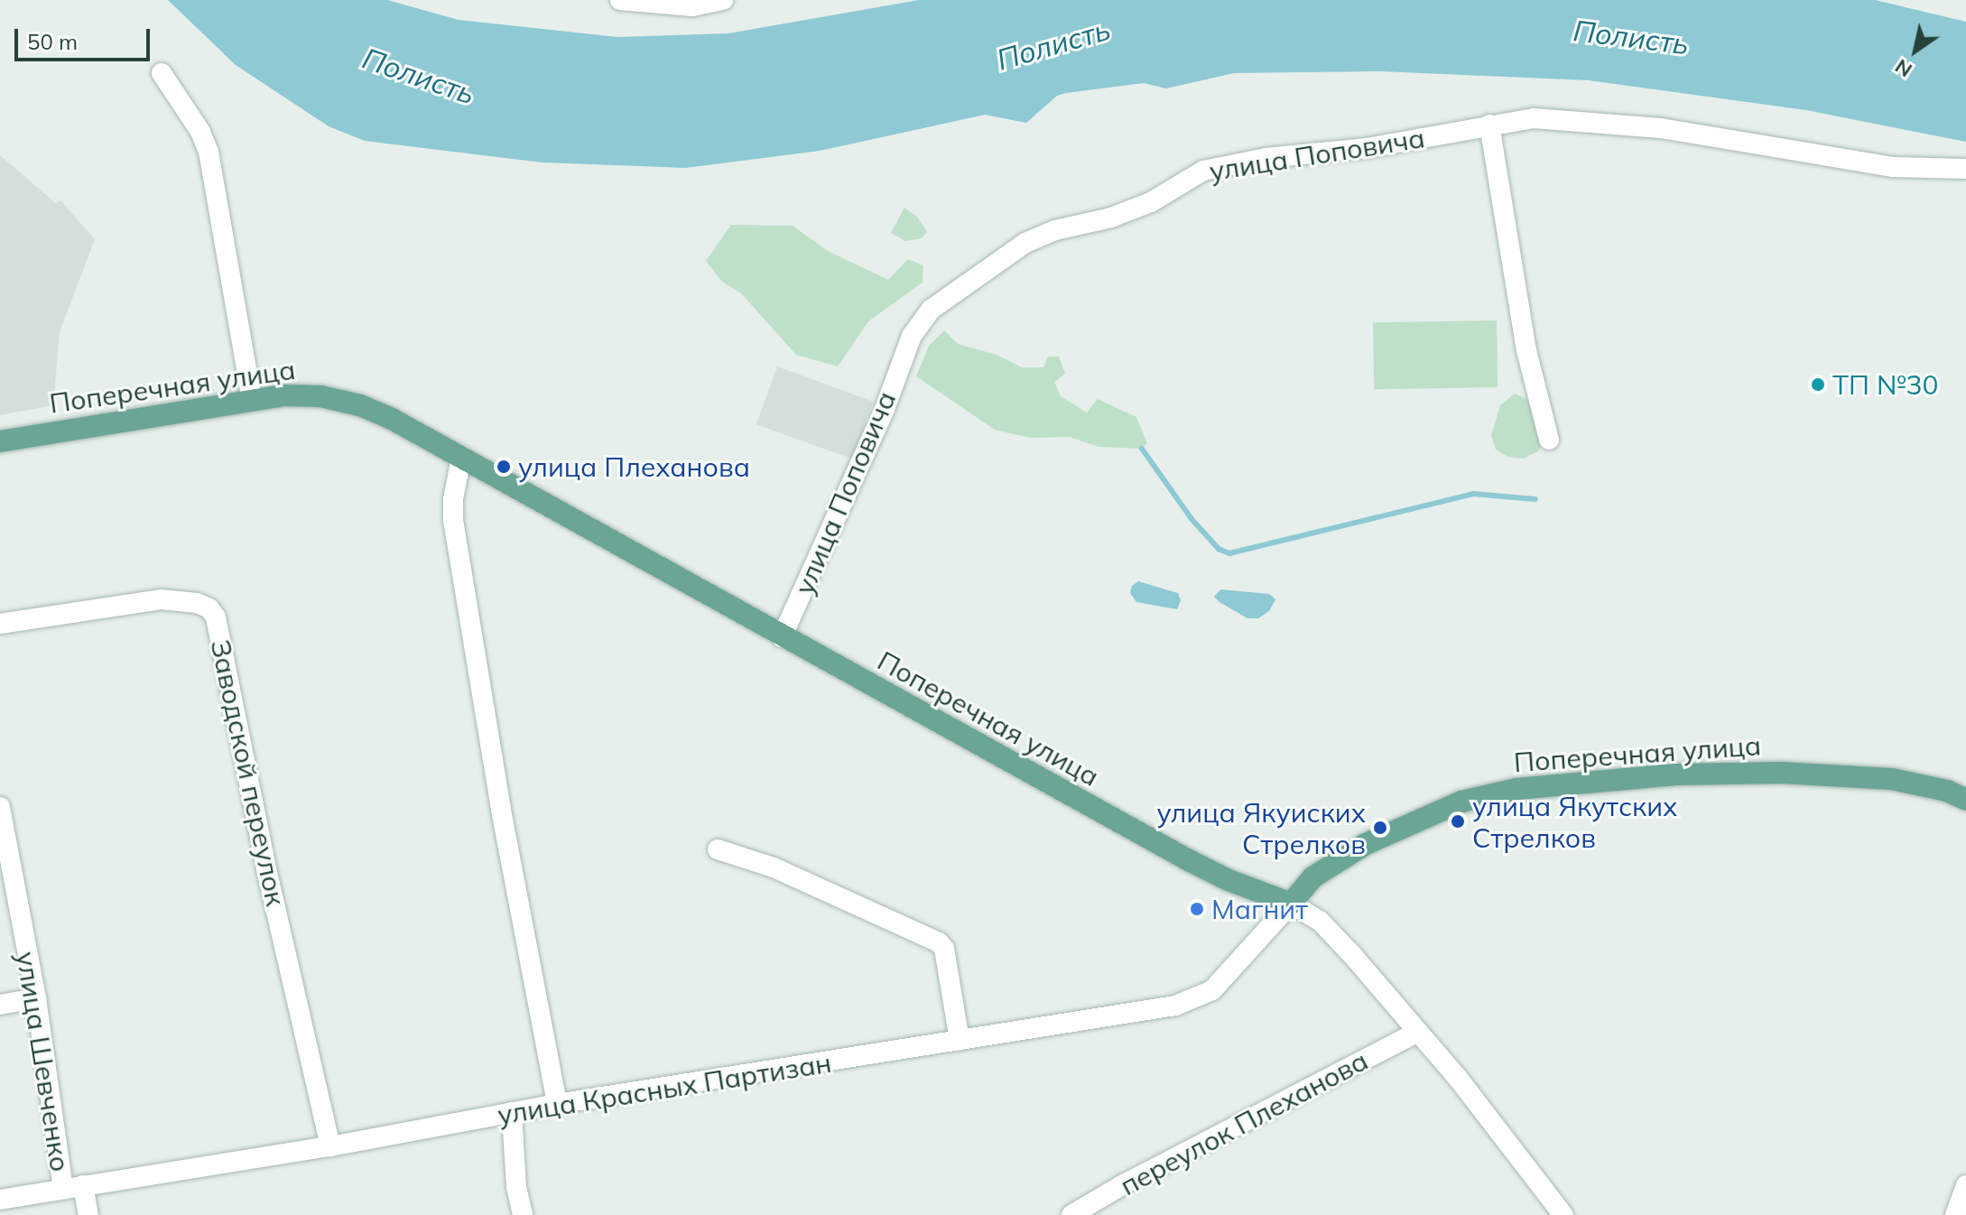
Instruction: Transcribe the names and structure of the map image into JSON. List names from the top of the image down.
{
  "streets": {
    "main road": ["Поперечная улица"],
    "street": [
      "улица Поповича",
      "Заводской переулок",
      "улица Шевченко",
      "улица Красных Партизан",
      "переулок Плеханова"
    ]
  },
  "crossings": [
    ["улица Поповича", "Поперечная улица"],
    ["Поперечная улица", "улица Красных Партизан"],
    ["Заводской переулок", "улица Красных Партизан"],
    ["улица Шевченко", "улица Красных Партизан"]
  ],
  "water": ["Полисть"],
  "places": [
    "ТП №30",
    "улица Плеханова",
    "улица Якутских Стрелков",
    "улица Якуиских Стрелков",
    "Магнит"
  ],
  "scale_bar": "50 m",
  "north": "bottom left"
}
